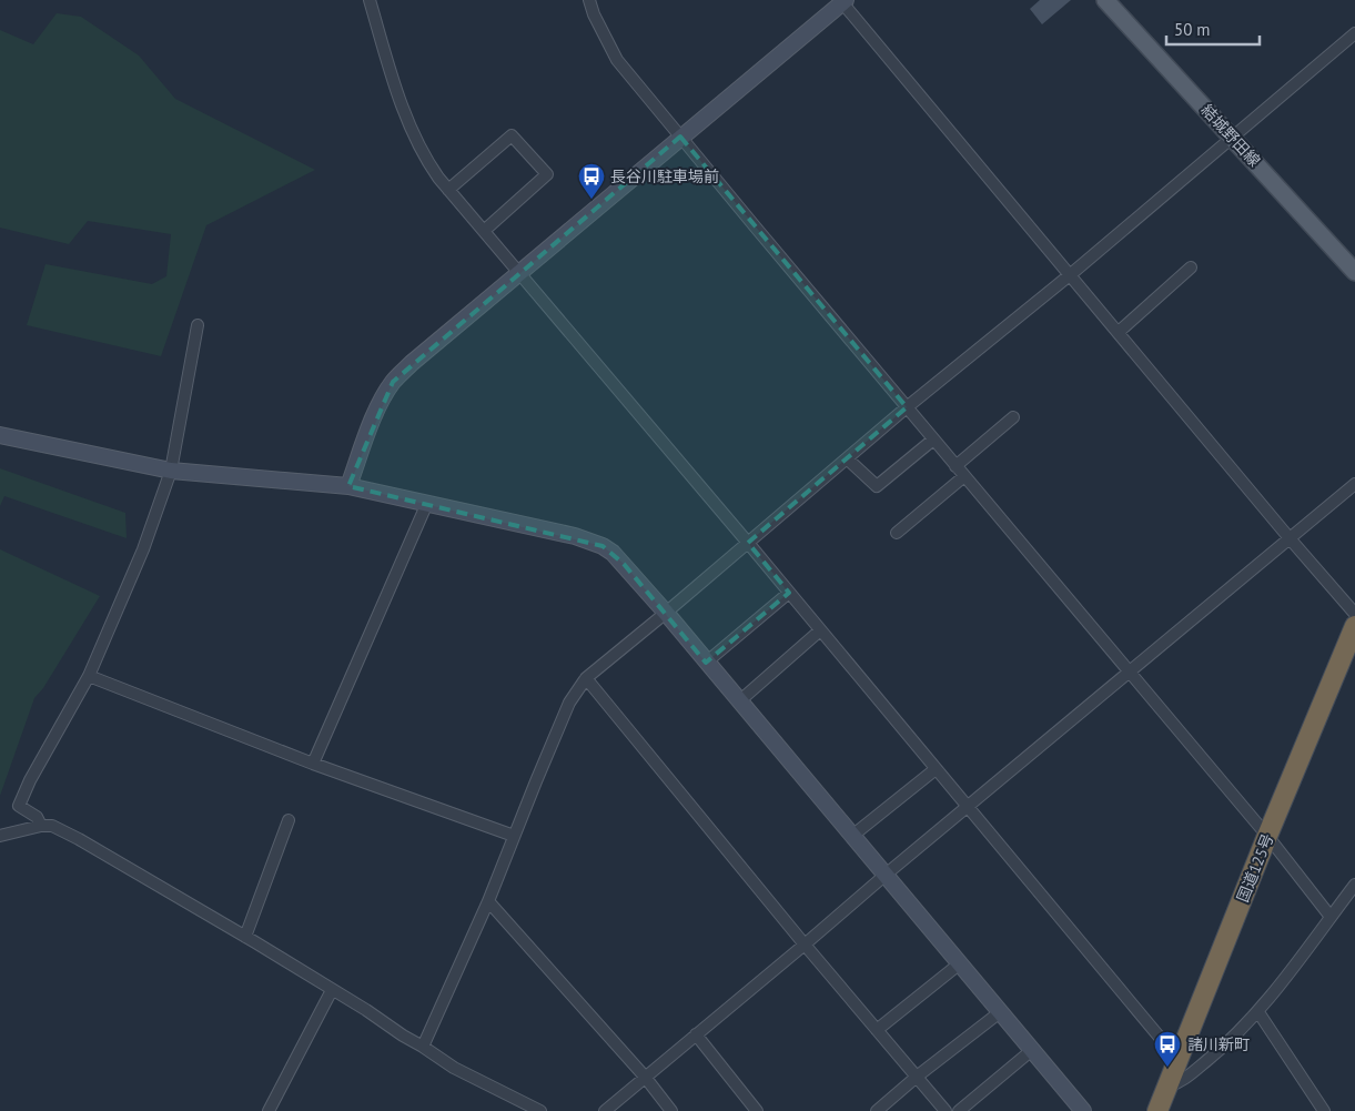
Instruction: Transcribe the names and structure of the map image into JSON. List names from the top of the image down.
{
  "streets": {
    "highway": ["国道125号"],
    "main road": ["結城野田線"]
  },
  "places": {
    "bus stop": ["長谷川駐車場前", "諸川新町"]
  },
  "scale_bar": "50 m"
}
